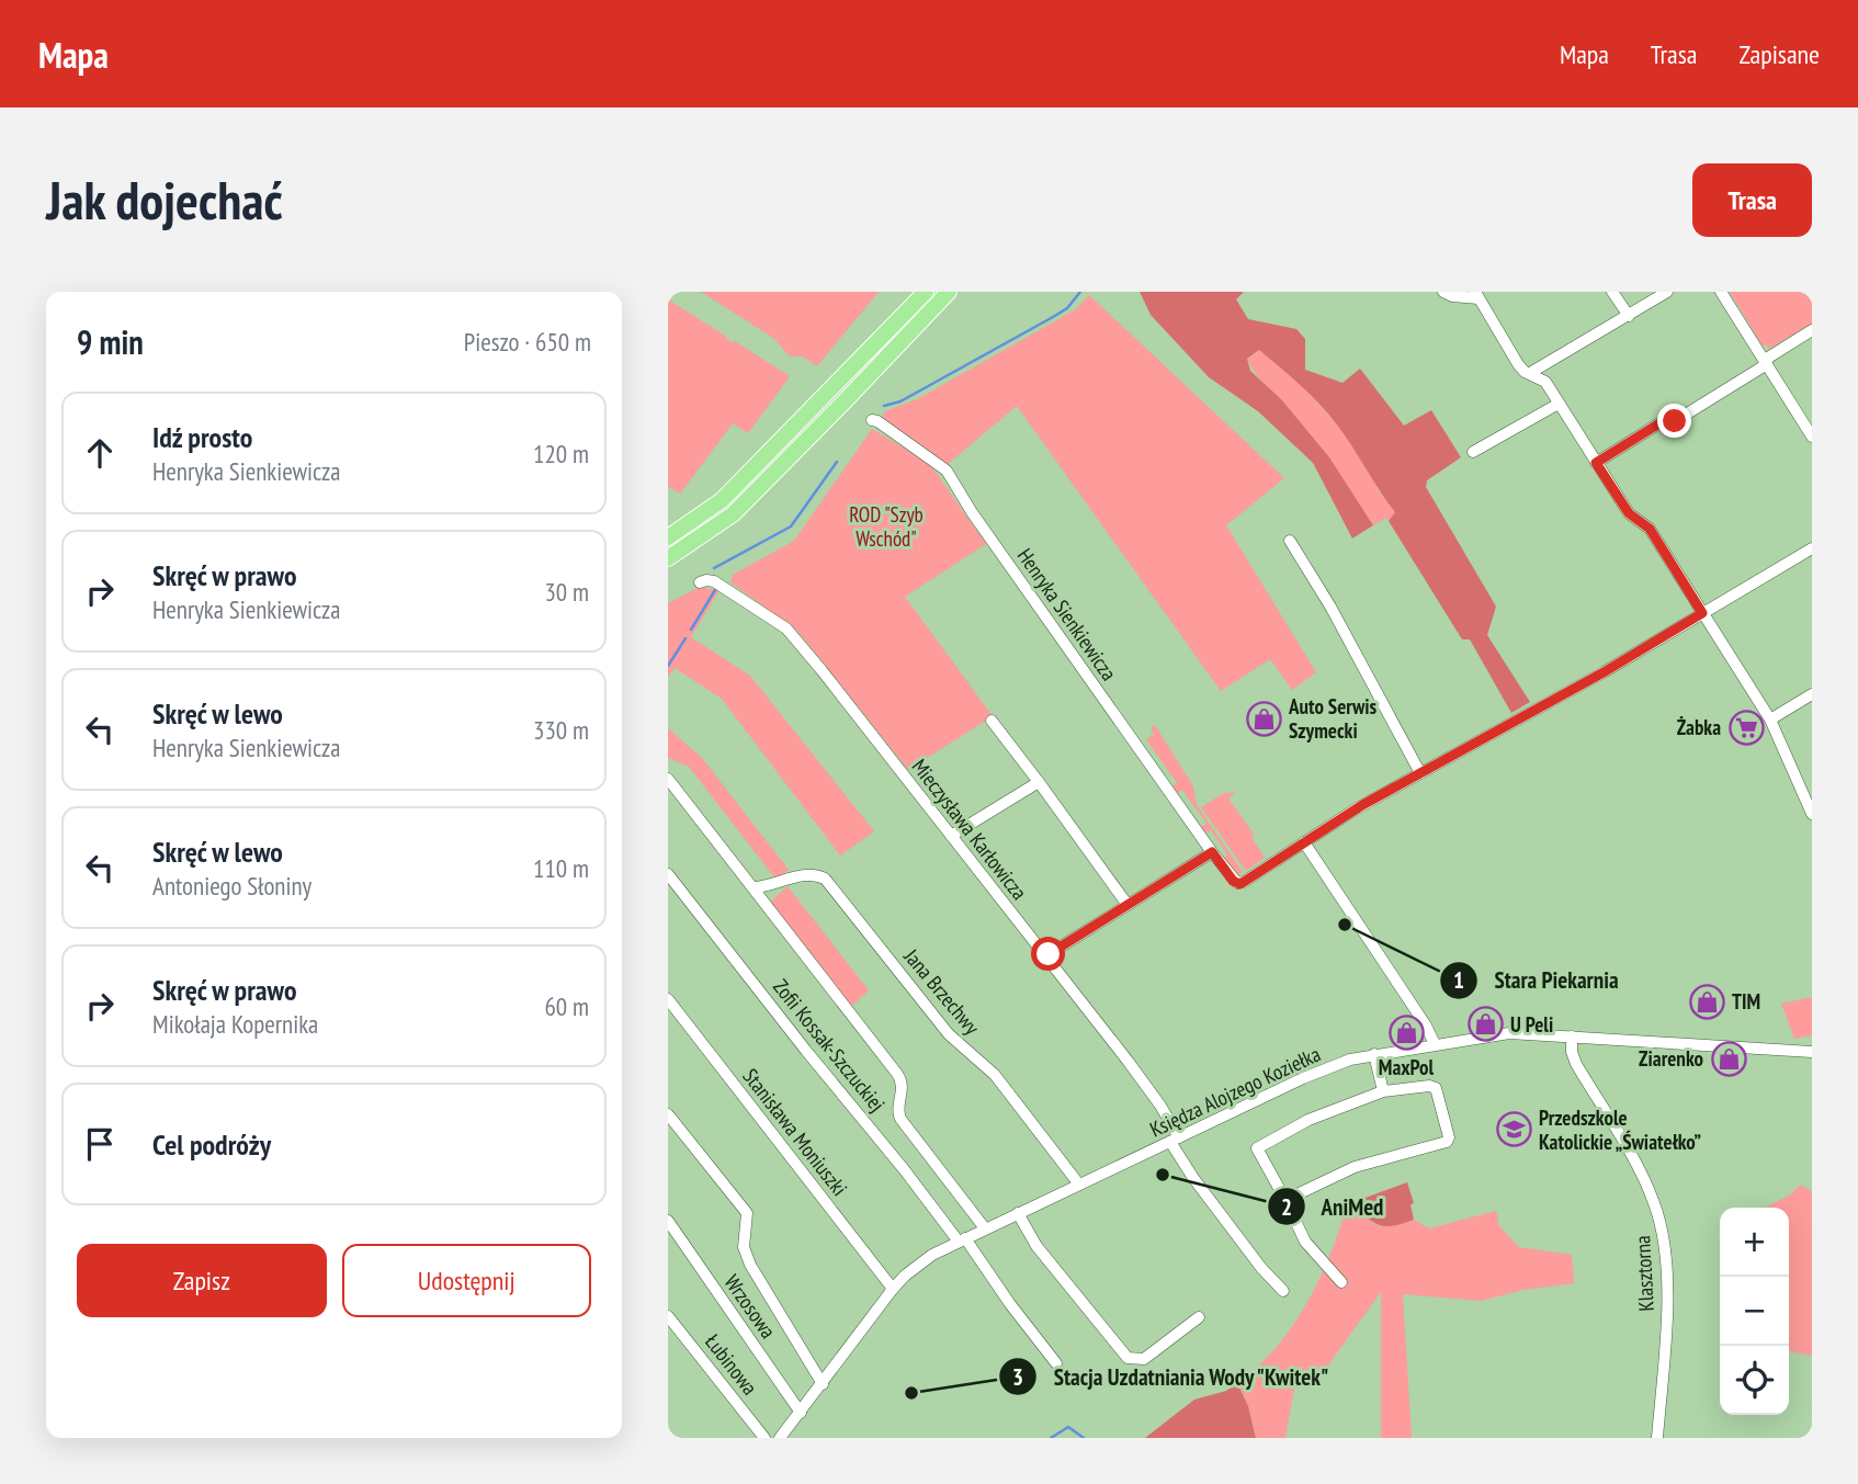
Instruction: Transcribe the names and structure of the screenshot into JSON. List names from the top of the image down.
{
  "streets": {
    "street": [
      "Henryka Sienkiewicza",
      "Mieczysława Karłowicza",
      "Jana Brzechwy",
      "Zofii Kossak-Szczuckiej",
      "Księdza Alojzego Koziełka",
      "Stanisława Moniuszki",
      "Klasztorna",
      "Wrzosowa",
      "Łubinowa"
    ]
  },
  "crossings": [
    ["Mieczysława Karłowicza", "Księdza Alojzego Koziełka"],
    ["Jana Brzechwy", "Księdza Alojzego Koziełka"],
    ["Zofii Kossak-Szczuckiej", "Księdza Alojzego Koziełka"],
    ["Księdza Alojzego Koziełka", "Stanisława Moniuszki"],
    ["Księdza Alojzego Koziełka", "Klasztorna"],
    ["Księdza Alojzego Koziełka", "Wrzosowa"]
  ],
  "parks": ["ROD \"Szyb Wschód\""],
  "places": {
    "shop": [
      "Auto Serwis Szymecki",
      "TIM",
      "U Peli",
      "MaxPol",
      "Ziarenko"
    ],
    "supermarket": ["Żabka"],
    "other": ["Stara Piekarnia", "AniMed", "Stacja Uzdatniania Wody \"Kwitek\""],
    "school or university": ["Przedszkole Katolickie „Światełko”"]
  },
  "page": {
    "header": "Mapa",
    "nav": ["Mapa", "Trasa", "Zapisane"],
    "buttons": [
      "Trasa",
      ["Zapisz", "Udostępnij"]
    ],
    "title": "Jak dojechać",
    "heading": ["9 min", "Pieszo · 650 m"],
    "list": [
      ["Idź prosto", "Henryka Sienkiewicza", "120 m"],
      ["Skręć w prawo", "Henryka Sienkiewicza", "30 m"],
      ["Skręć w lewo", "Henryka Sienkiewicza", "330 m"],
      ["Skręć w lewo", "Antoniego Słoniny", "110 m"],
      ["Skręć w prawo", "Mikołaja Kopernika", "60 m"],
      "Cel podróży"
    ],
    "map_buttons": ["+", "−"]
  }
}
